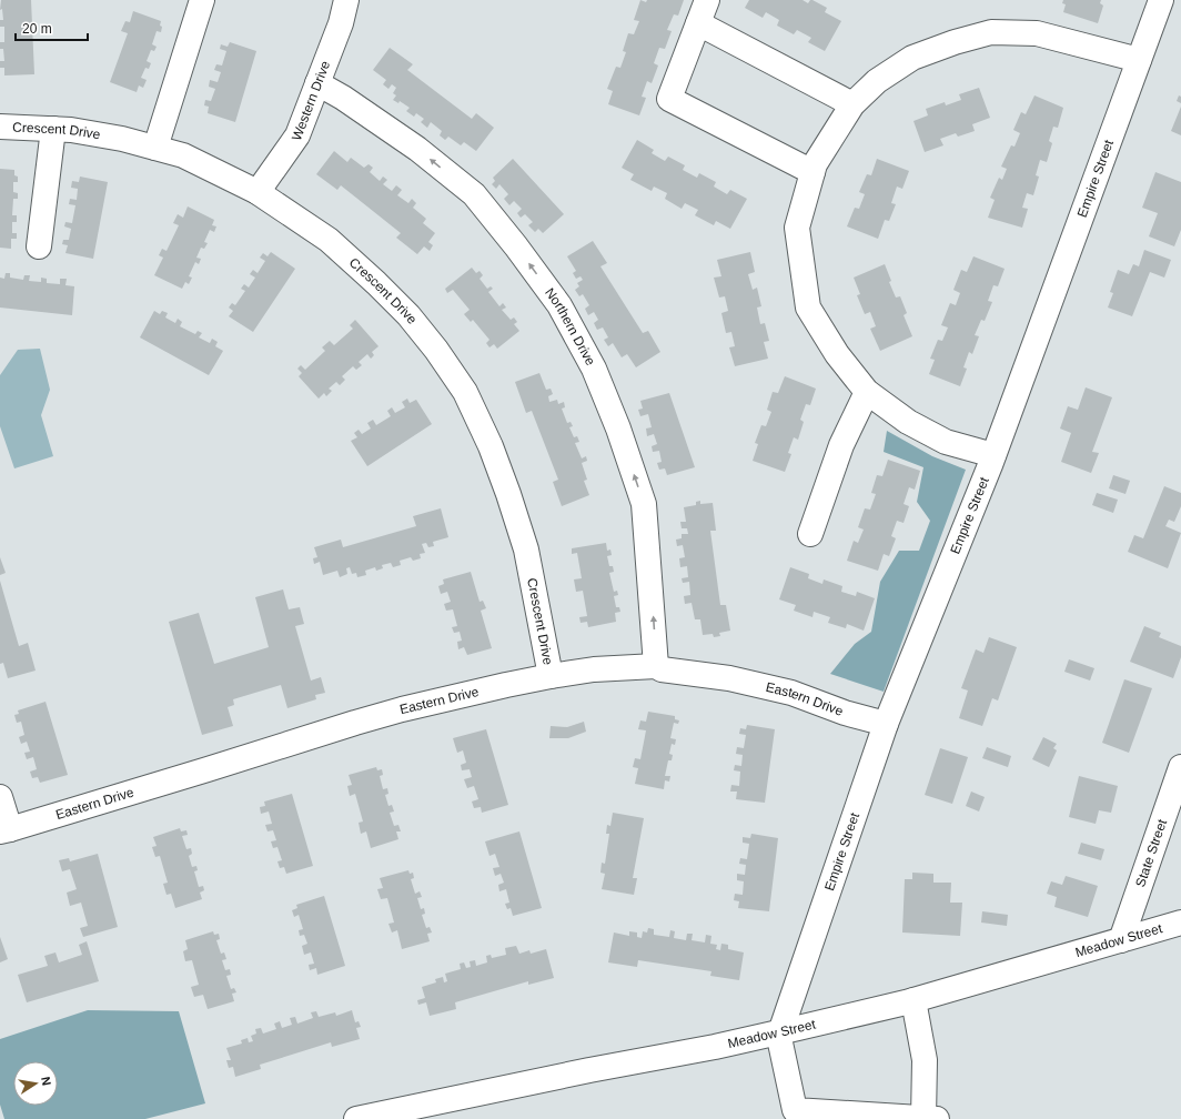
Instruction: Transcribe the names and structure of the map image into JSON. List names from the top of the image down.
{
  "streets": {
    "street": [
      "Western Drive",
      "Crescent Drive",
      "Empire Street",
      "Northern Drive",
      "Eastern Drive",
      "State Street",
      "Meadow Street"
    ]
  },
  "crossings": [
    ["Western Drive", "Crescent Drive"],
    ["Western Drive", "Northern Drive"],
    ["Crescent Drive", "Eastern Drive"],
    ["Empire Street", "Eastern Drive"],
    ["Empire Street", "Meadow Street"],
    ["Northern Drive", "Eastern Drive"],
    ["State Street", "Meadow Street"]
  ],
  "one_way": ["Northern Drive"],
  "scale_bar": "20 m",
  "north": "right"
}
